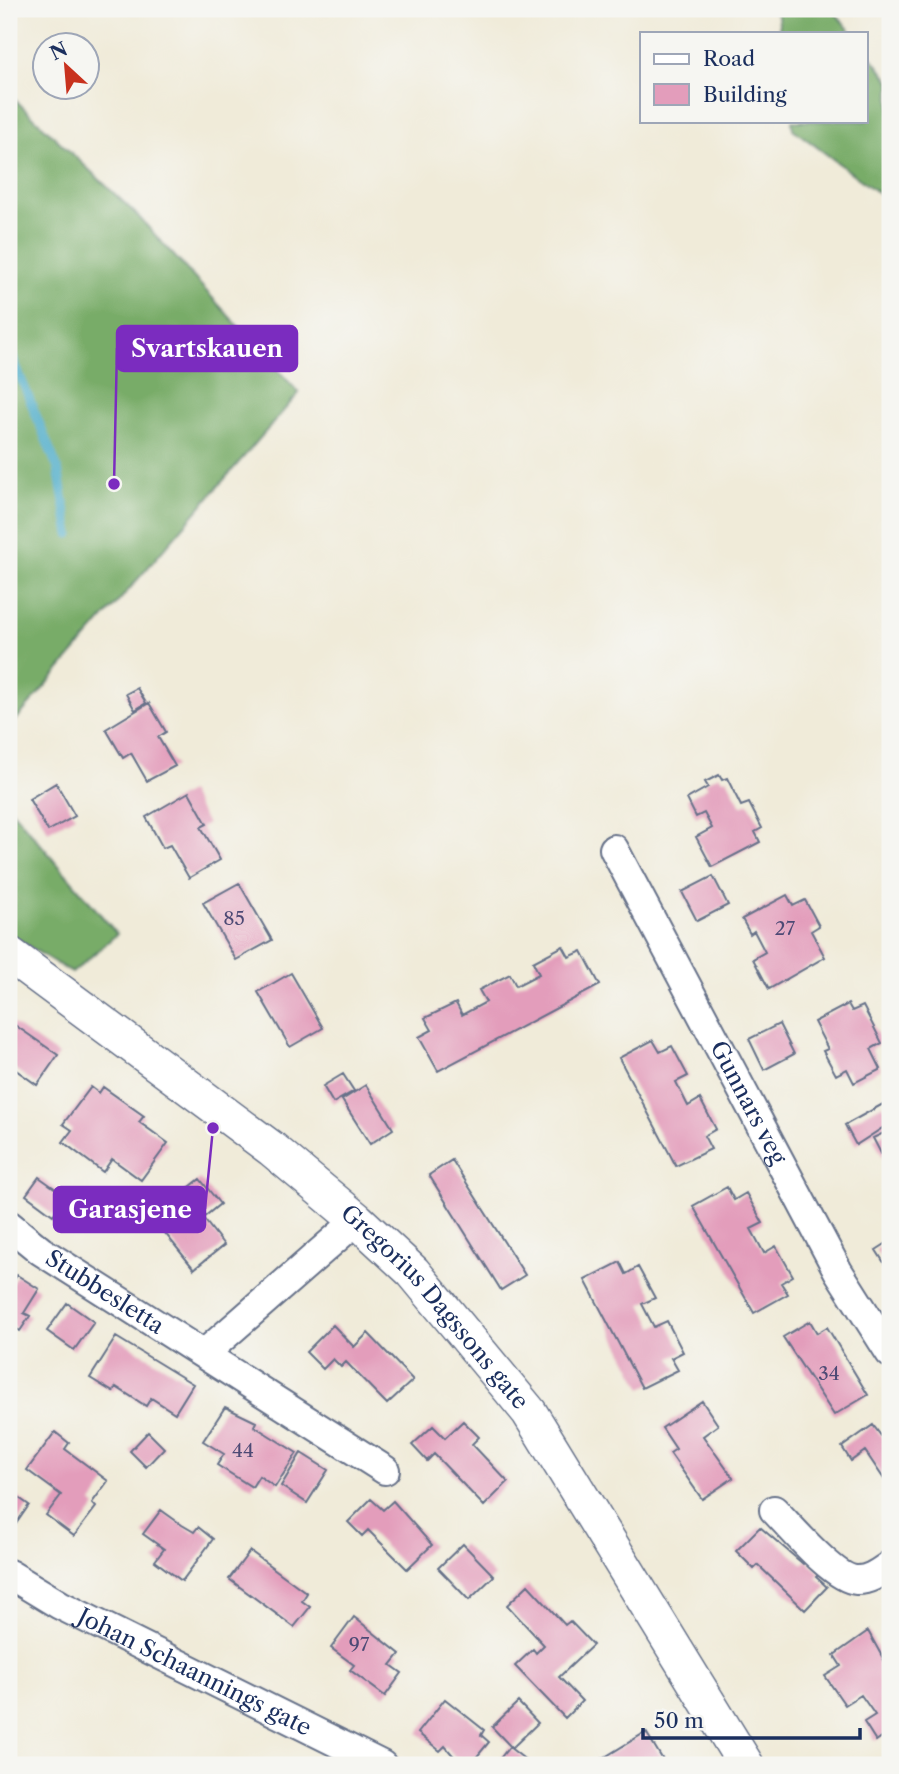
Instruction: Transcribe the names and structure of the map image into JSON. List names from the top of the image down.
{
  "streets": {
    "street": [
      "Gunnars veg",
      "Stubbesletta",
      "Gregorius Dagssons gate",
      "Johan Schaannings gate"
    ]
  },
  "places": ["Svartskauen", "Garasjene"],
  "house_numbers": [
    "85",
    "27",
    "34",
    "44",
    "97"
  ],
  "legend": ["Road", "Building"],
  "scale_bar": "50 m",
  "north": "top left"
}
